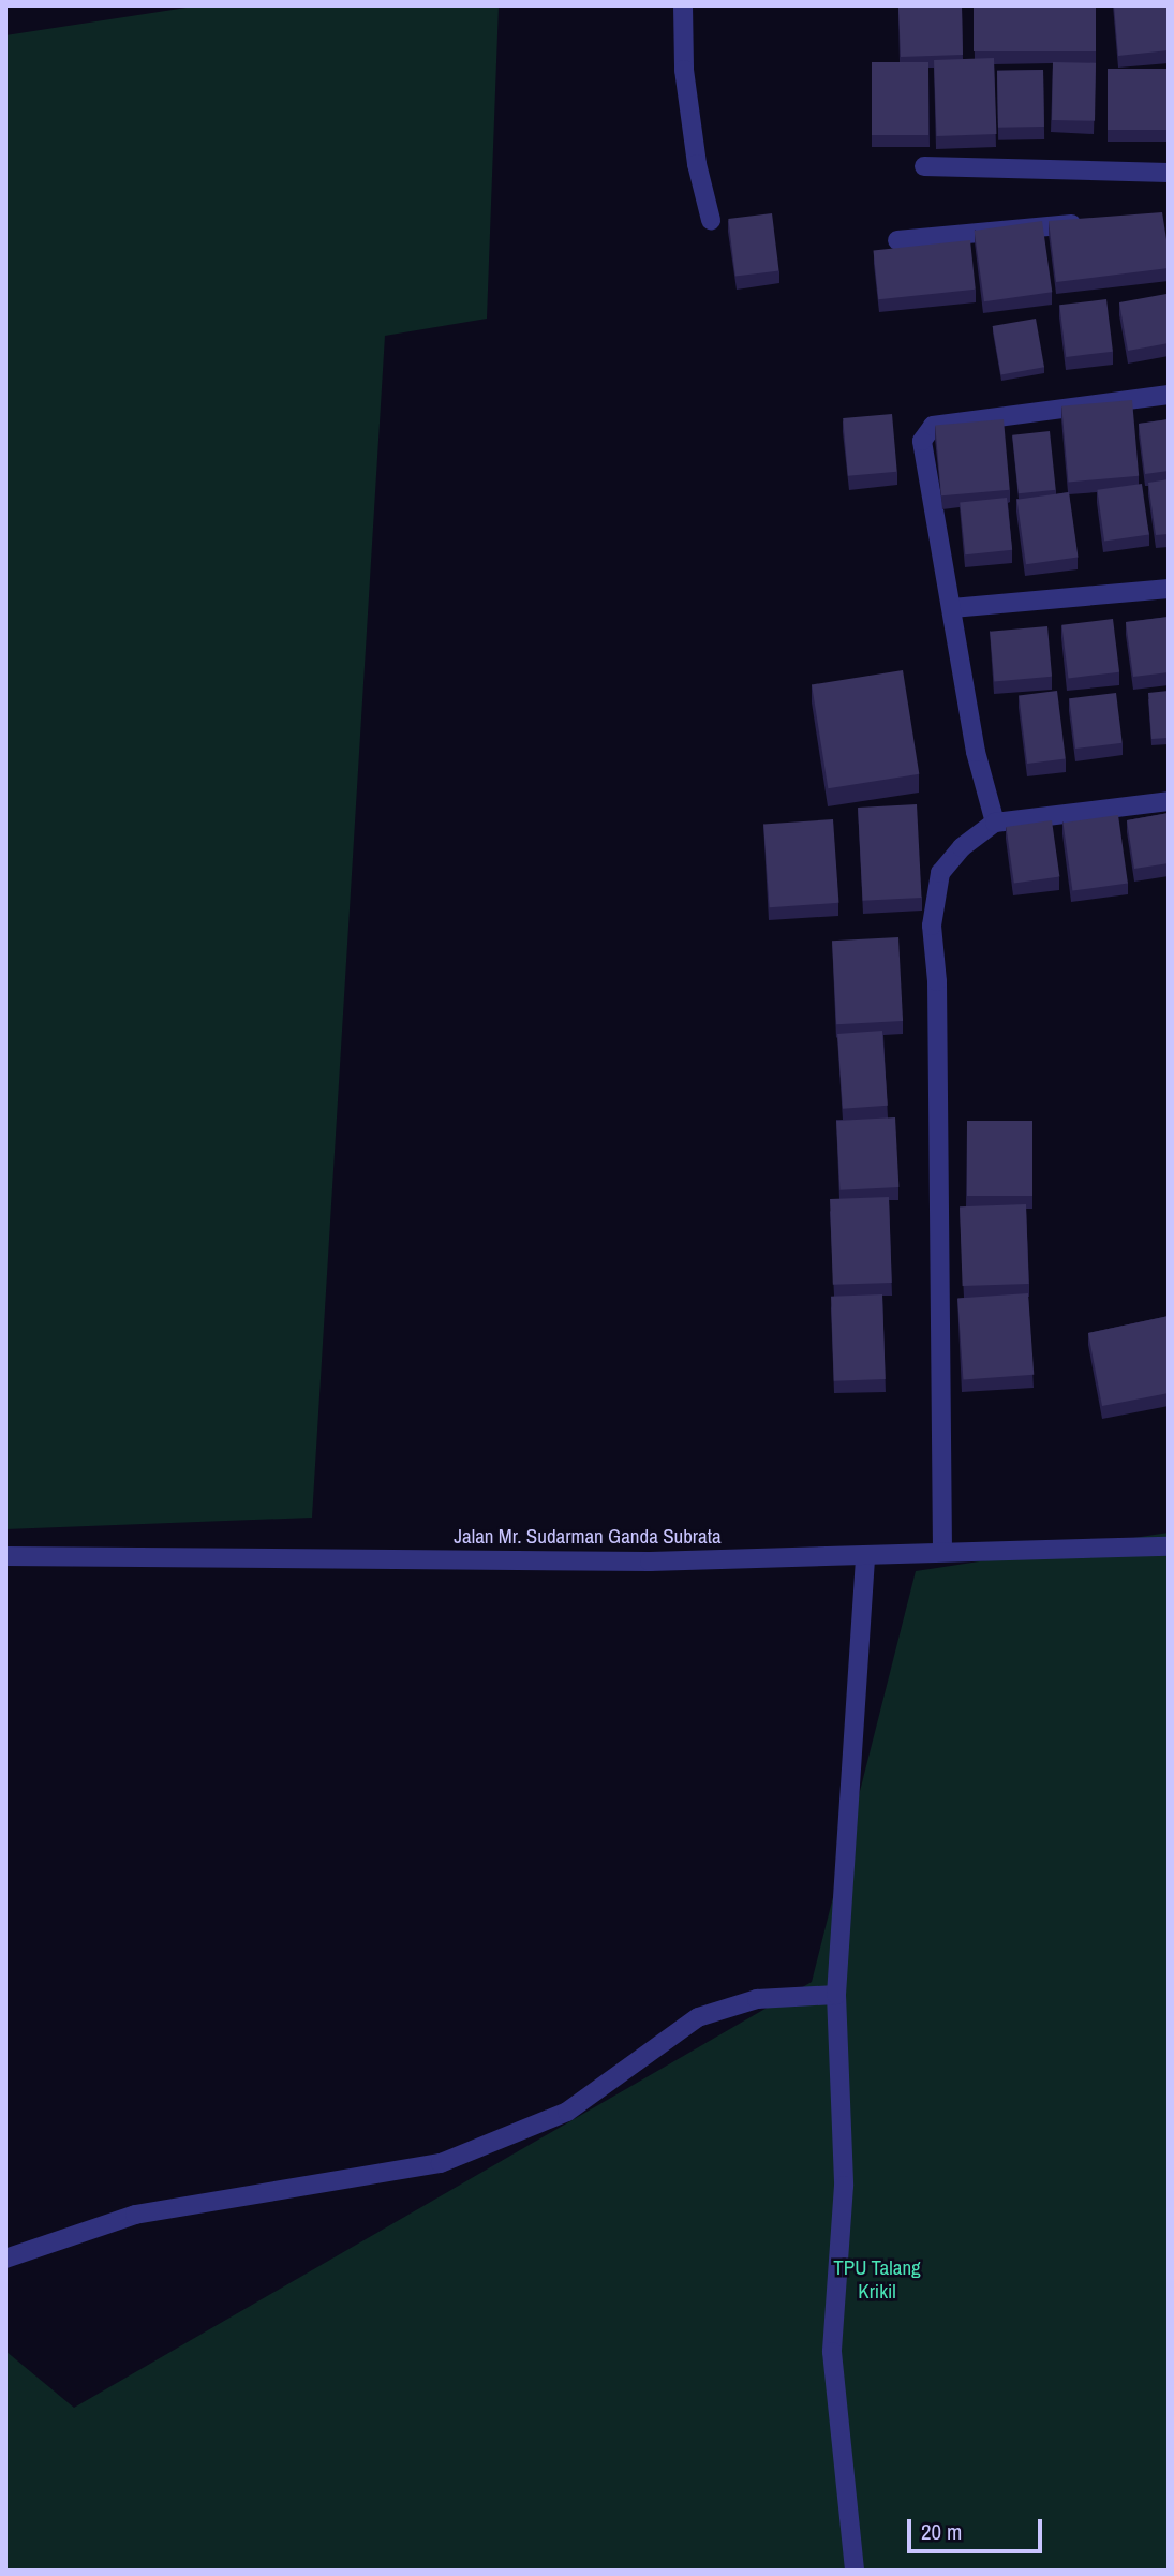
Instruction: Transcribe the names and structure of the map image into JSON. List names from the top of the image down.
{
  "streets": {
    "street": ["Jalan Mr. Sudarman Ganda Subrata"]
  },
  "parks": ["TPU Talang Krikil"],
  "scale_bar": "20 m"
}
